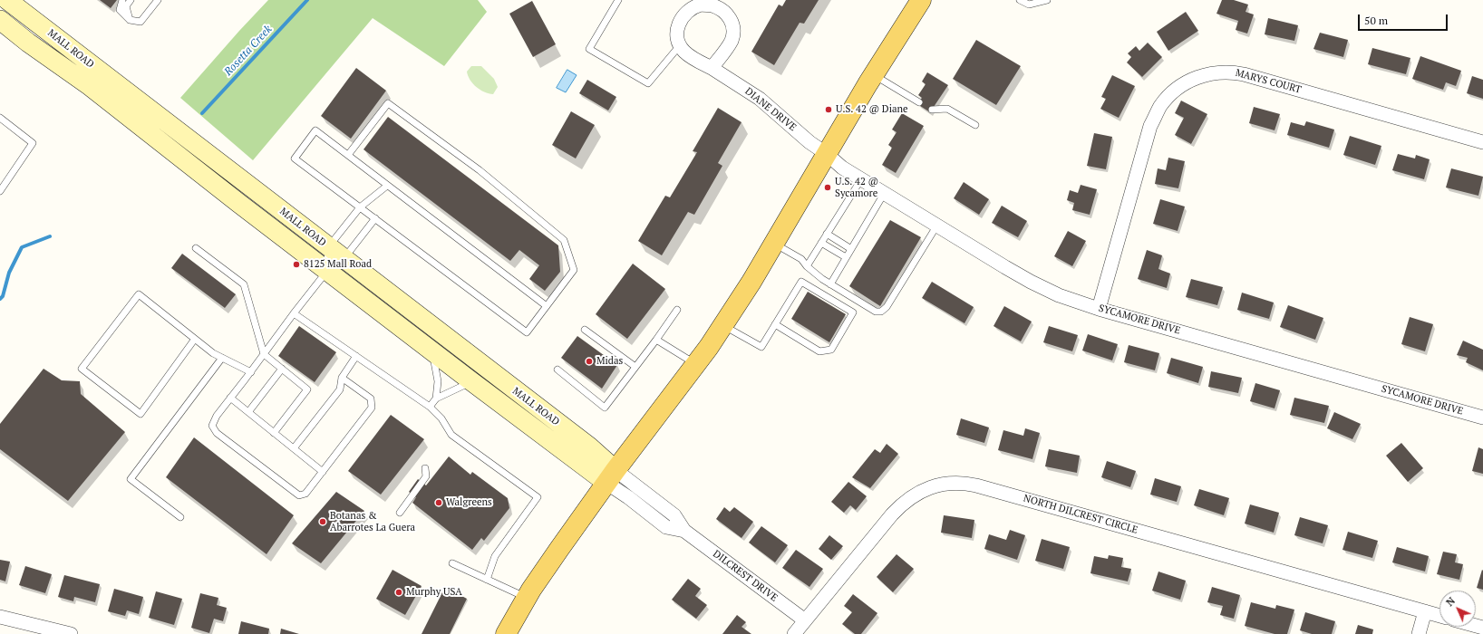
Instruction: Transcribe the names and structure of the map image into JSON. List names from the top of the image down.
{
  "streets": {
    "main road": ["MALL ROAD"],
    "street": [
      "MARYS COURT",
      "DIANE DRIVE",
      "SYCAMORE DRIVE",
      "NORTH DILCREST CIRCLE",
      "DILCREST DRIVE"
    ]
  },
  "crossings": [
    ["MALL ROAD", "DILCREST DRIVE"],
    ["MARYS COURT", "SYCAMORE DRIVE"],
    ["DIANE DRIVE", "SYCAMORE DRIVE"],
    ["NORTH DILCREST CIRCLE", "DILCREST DRIVE"]
  ],
  "water": ["Rosetta Creek"],
  "places": [
    "U.S. 42 @ Diane",
    "U.S. 42 @ Sycamore",
    "8125 Mall Road",
    "Midas",
    "Walgreens",
    "Botanas & Abarrotes La Guera",
    "Murphy USA"
  ],
  "scale_bar": "50 m",
  "north": "top left"
}
